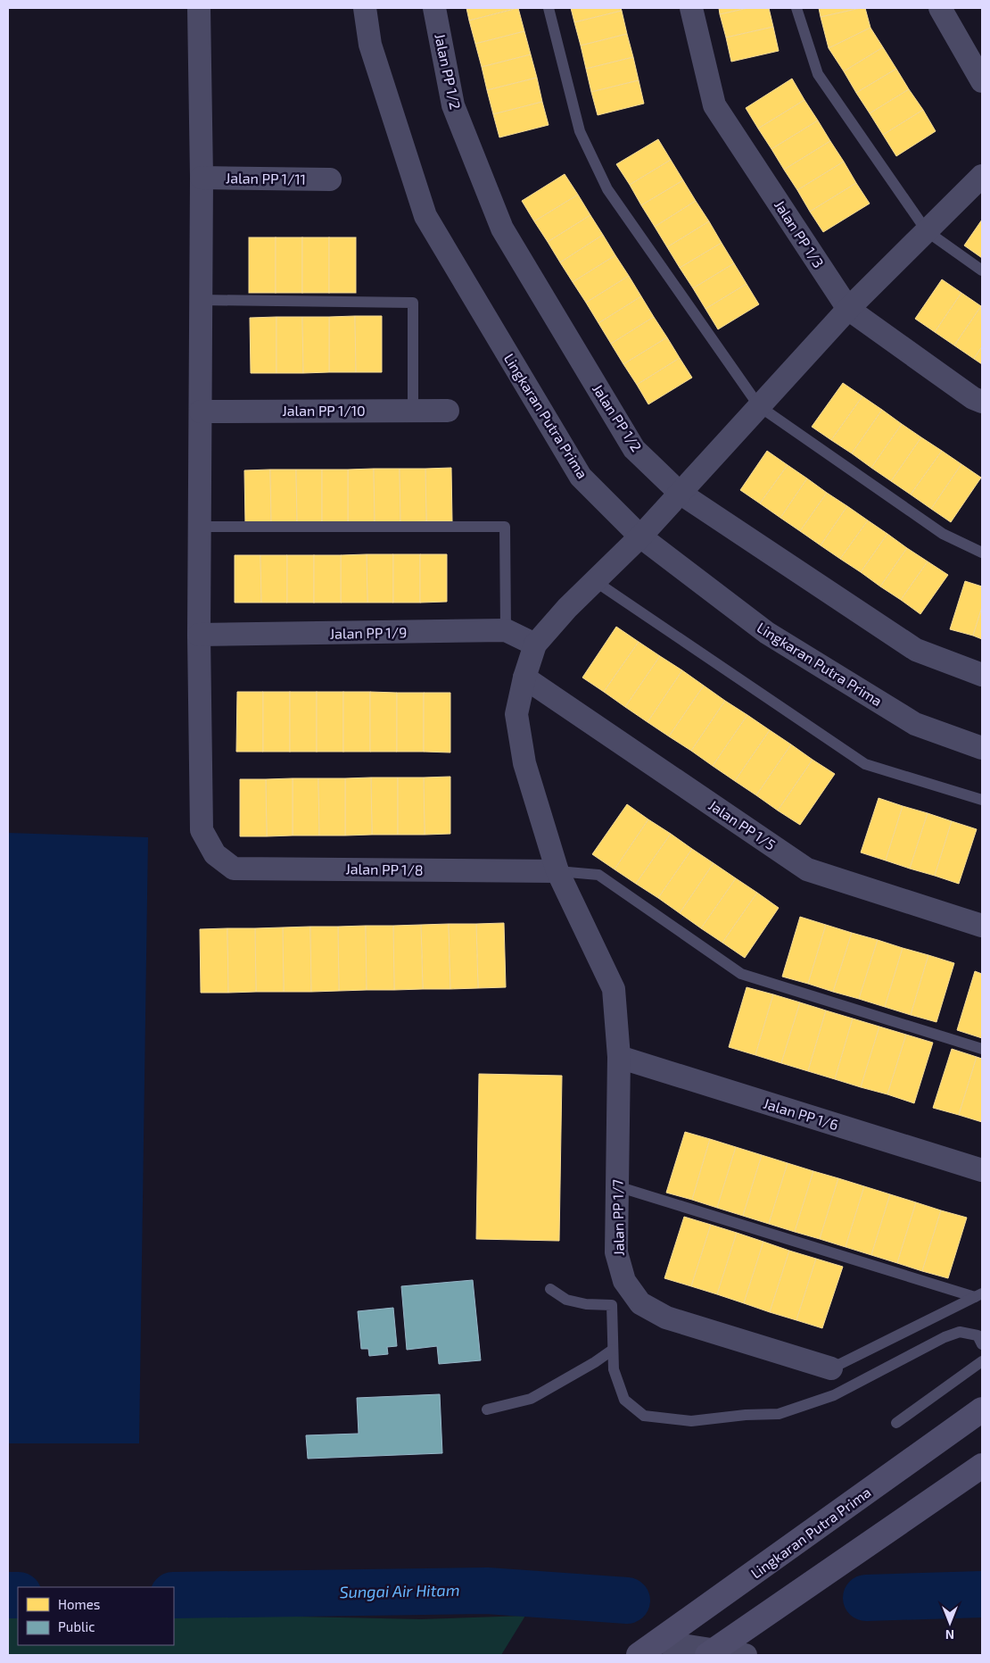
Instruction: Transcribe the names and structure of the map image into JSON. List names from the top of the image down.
{
  "streets": {
    "main road": ["Lingkaran Putra Prima"],
    "street": [
      "Jalan PP 1/2",
      "Jalan PP 1/11",
      "Jalan PP 1/3",
      "Jalan PP 1/10",
      "Jalan PP 1/9",
      "Jalan PP 1/5",
      "Jalan PP 1/8",
      "Jalan PP 1/6",
      "Jalan PP 1/7"
    ]
  },
  "crossings": [
    ["Jalan PP 1/9", "Jalan PP 1/8"],
    ["Jalan PP 1/9", "Jalan PP 1/7"],
    ["Jalan PP 1/5", "Jalan PP 1/7"],
    ["Jalan PP 1/8", "Jalan PP 1/7"],
    ["Jalan PP 1/6", "Jalan PP 1/7"]
  ],
  "water": ["Sungai Air Hitam"],
  "legend": ["Homes", "Public"],
  "north": "bottom"
}
